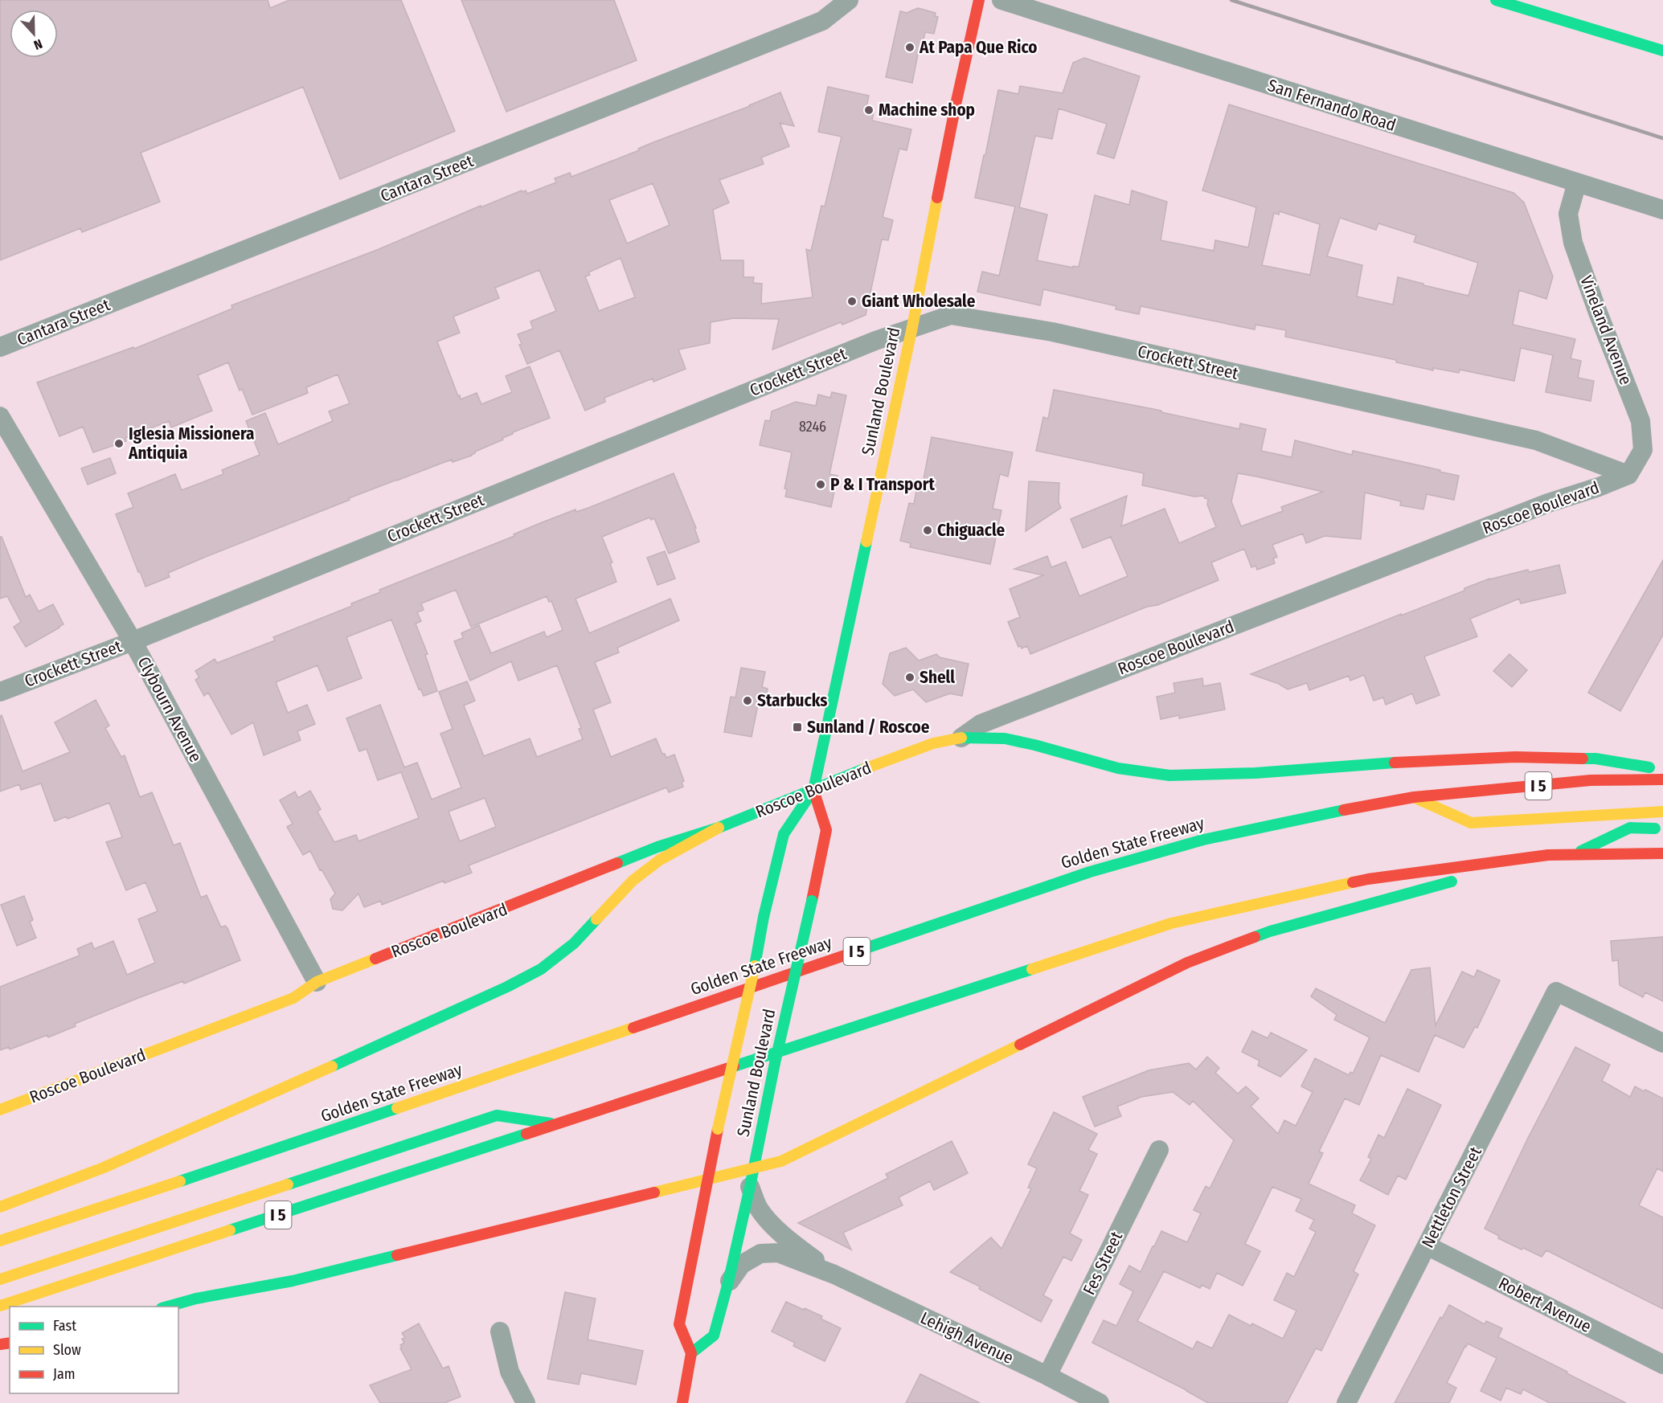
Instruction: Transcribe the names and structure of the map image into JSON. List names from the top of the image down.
{
  "streets": {
    "main road": [
      "Sunland Boulevard",
      "Roscoe Boulevard",
      "I 5",
      "Golden State Freeway"
    ],
    "street": [
      "San Fernando Road",
      "Cantara Street",
      "Vineland Avenue",
      "Crockett Street",
      "Clybourn Avenue",
      "Nettleton Street",
      "Fes Street",
      "Robert Avenue",
      "Lehigh Avenue"
    ]
  },
  "crossings": [
    ["San Fernando Road", "Vineland Avenue"],
    ["Vineland Avenue", "Crockett Street"],
    ["Vineland Avenue", "Roscoe Boulevard"],
    ["Crockett Street", "Sunland Boulevard"],
    ["Crockett Street", "Roscoe Boulevard"],
    ["Crockett Street", "Clybourn Avenue"],
    ["Sunland Boulevard", "Roscoe Boulevard"],
    ["Sunland Boulevard", "Lehigh Avenue"],
    ["Roscoe Boulevard", "Clybourn Avenue"],
    ["Nettleton Street", "Robert Avenue"],
    ["Fes Street", "Lehigh Avenue"]
  ],
  "places": {
    "other": [
      "At Papa Que Rico",
      "Machine shop",
      "Giant Wholesale",
      "Iglesia Missionera Antiquia",
      "P & I Transport",
      "Chiguacle",
      "Shell",
      "Starbucks"
    ],
    "transit": ["Sunland / Roscoe"]
  },
  "house_numbers": ["8246"],
  "legend": ["Fast", "Slow", "Jam"],
  "north": "bottom"
}
